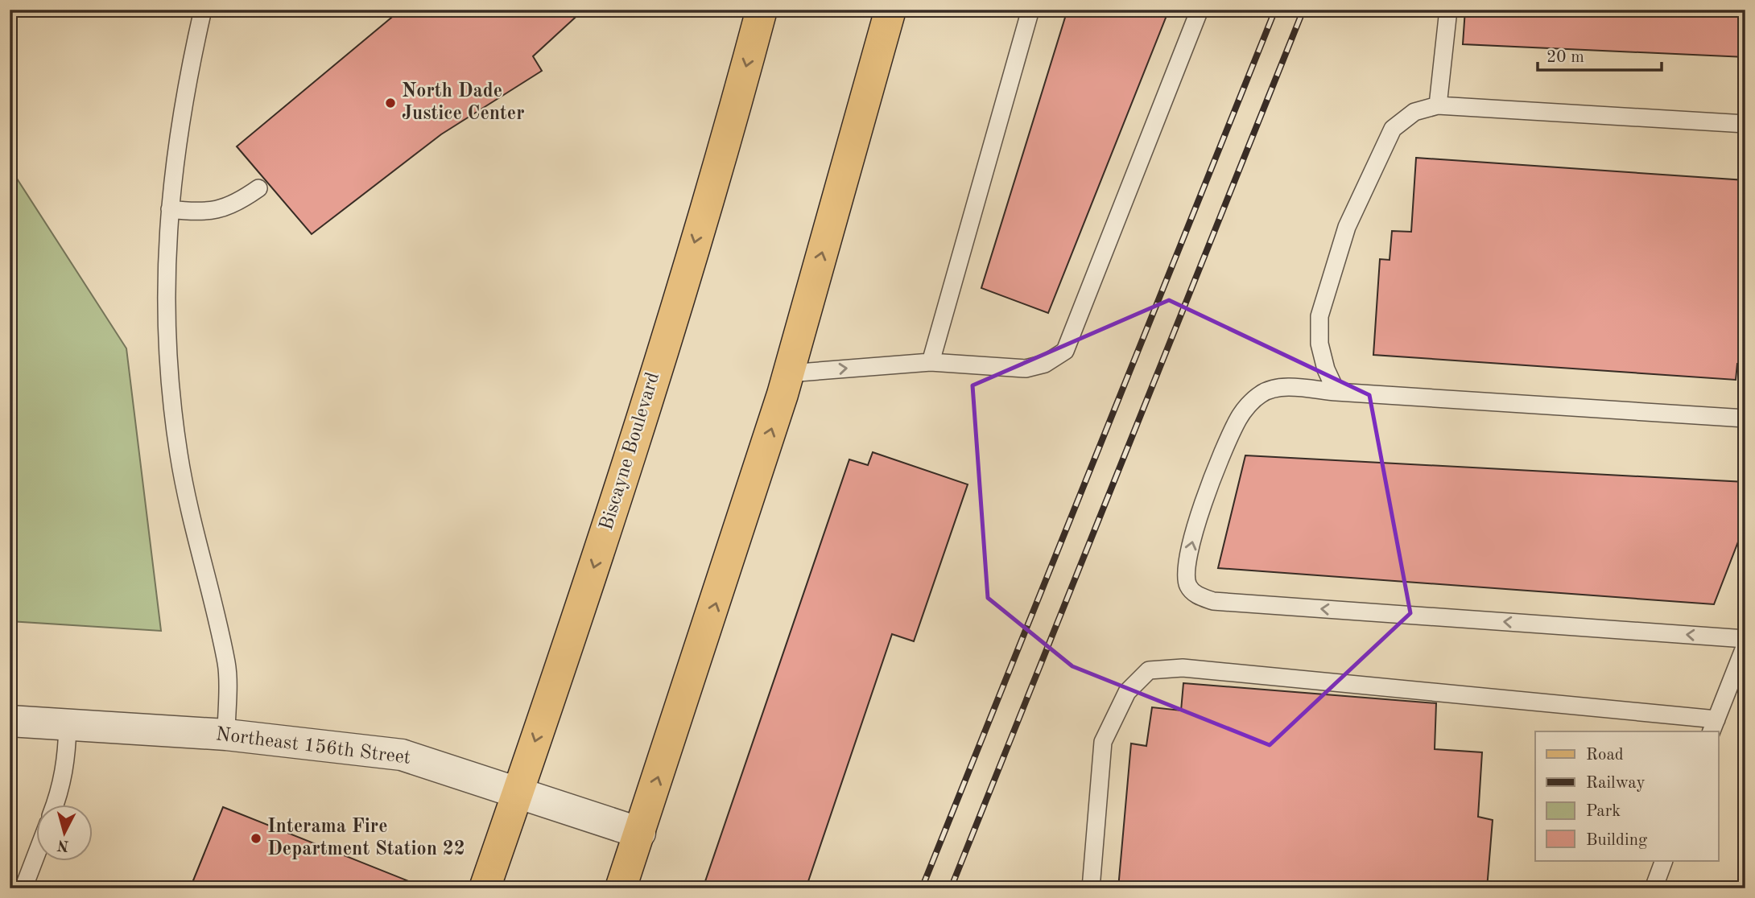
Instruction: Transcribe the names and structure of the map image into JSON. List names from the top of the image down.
{
  "streets": {
    "main road": ["Biscayne Boulevard"],
    "street": ["Northeast 156th Street"]
  },
  "crossings": [
    ["Biscayne Boulevard", "Northeast 156th Street"]
  ],
  "places": ["North Dade Justice Center", "Interama Fire Department Station 22"],
  "legend": [
    "Road",
    "Railway",
    "Park",
    "Building"
  ],
  "scale_bar": "20 m",
  "north": "bottom"
}
